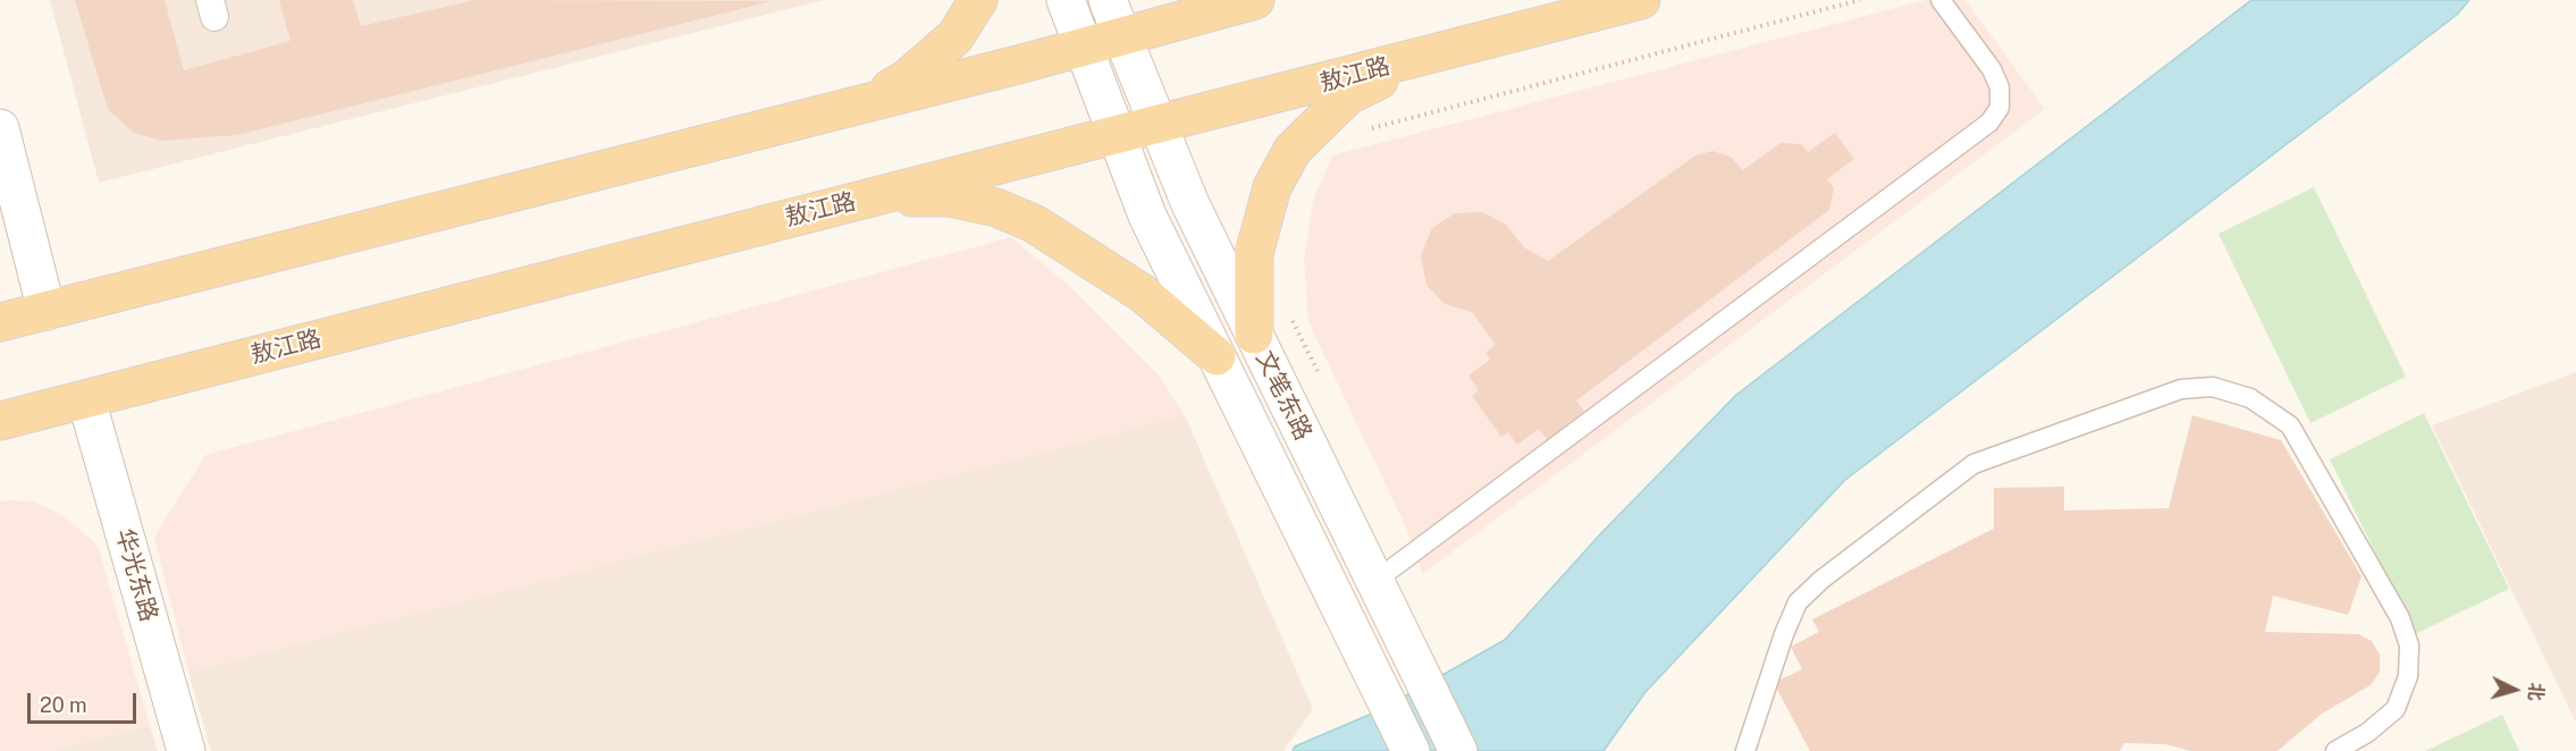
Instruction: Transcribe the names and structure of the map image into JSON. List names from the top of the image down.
{
  "streets": {
    "main road": ["敖江路", "文笔东路", "华光东路"]
  },
  "crossings": [
    ["敖江路", "文笔东路"],
    ["敖江路", "华光东路"]
  ],
  "scale_bar": "20 m",
  "north": "right"
}
